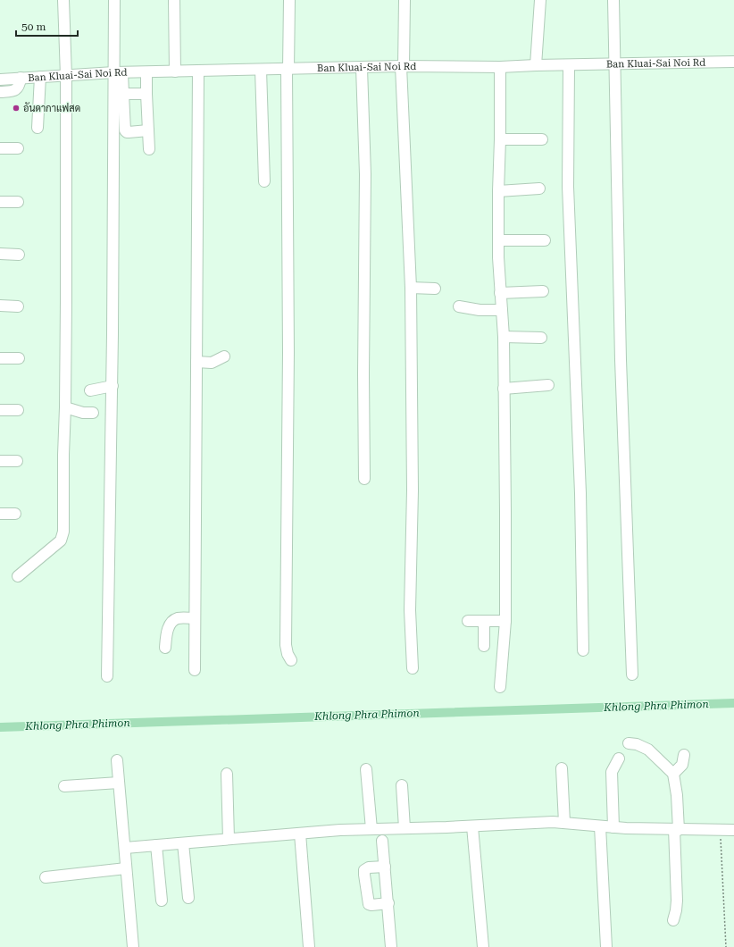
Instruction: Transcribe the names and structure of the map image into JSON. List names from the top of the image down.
{
  "streets": {
    "street": ["Ban Kluai-Sai Noi Rd"]
  },
  "water": ["Khlong Phra Phimon"],
  "places": ["อันดากาแฟสด"],
  "scale_bar": "50 m"
}
